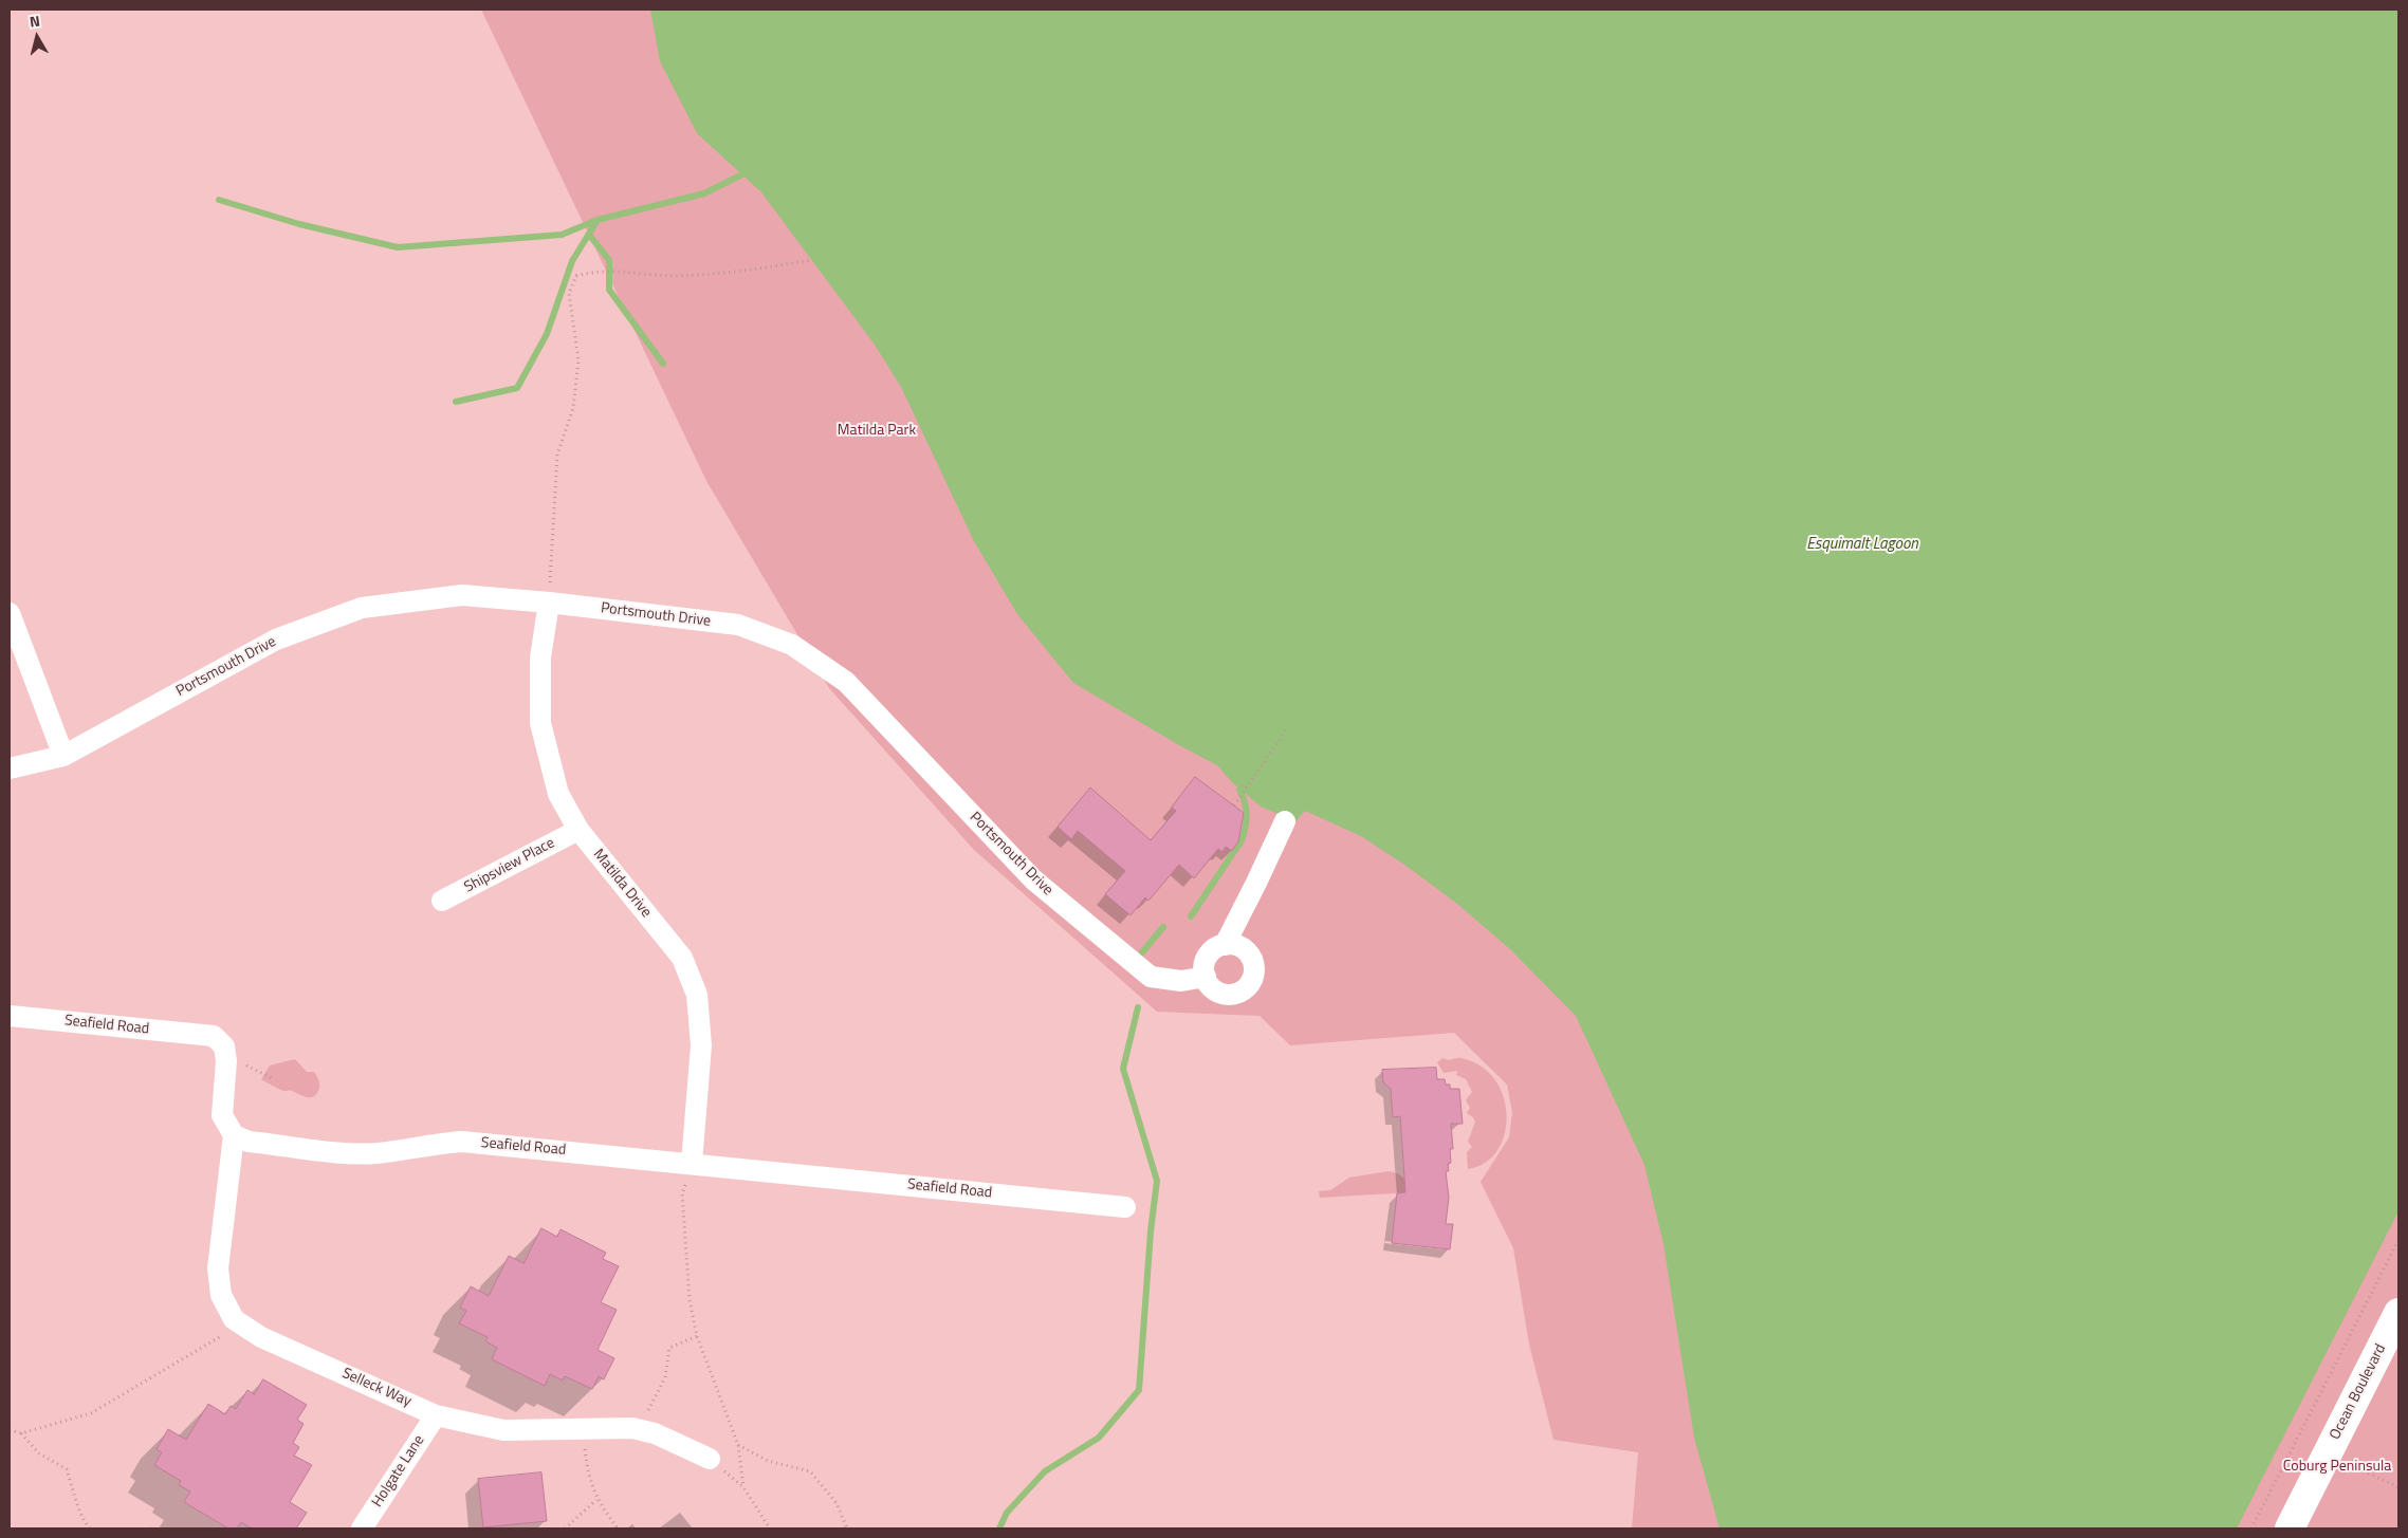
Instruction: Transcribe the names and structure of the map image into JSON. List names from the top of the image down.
{
  "streets": {
    "street": [
      "Portsmouth Drive",
      "Shipsview Place",
      "Matilda Drive",
      "Seafield Road",
      "Selleck Way",
      "Ocean Boulevard",
      "Holgate Lane"
    ]
  },
  "crossings": [
    ["Portsmouth Drive", "Matilda Drive"],
    ["Shipsview Place", "Matilda Drive"],
    ["Matilda Drive", "Seafield Road"],
    ["Seafield Road", "Selleck Way"],
    ["Selleck Way", "Holgate Lane"]
  ],
  "water": ["Esquimalt Lagoon"],
  "parks": ["Matilda Park", "Coburg Peninsula"],
  "north": "top"
}
